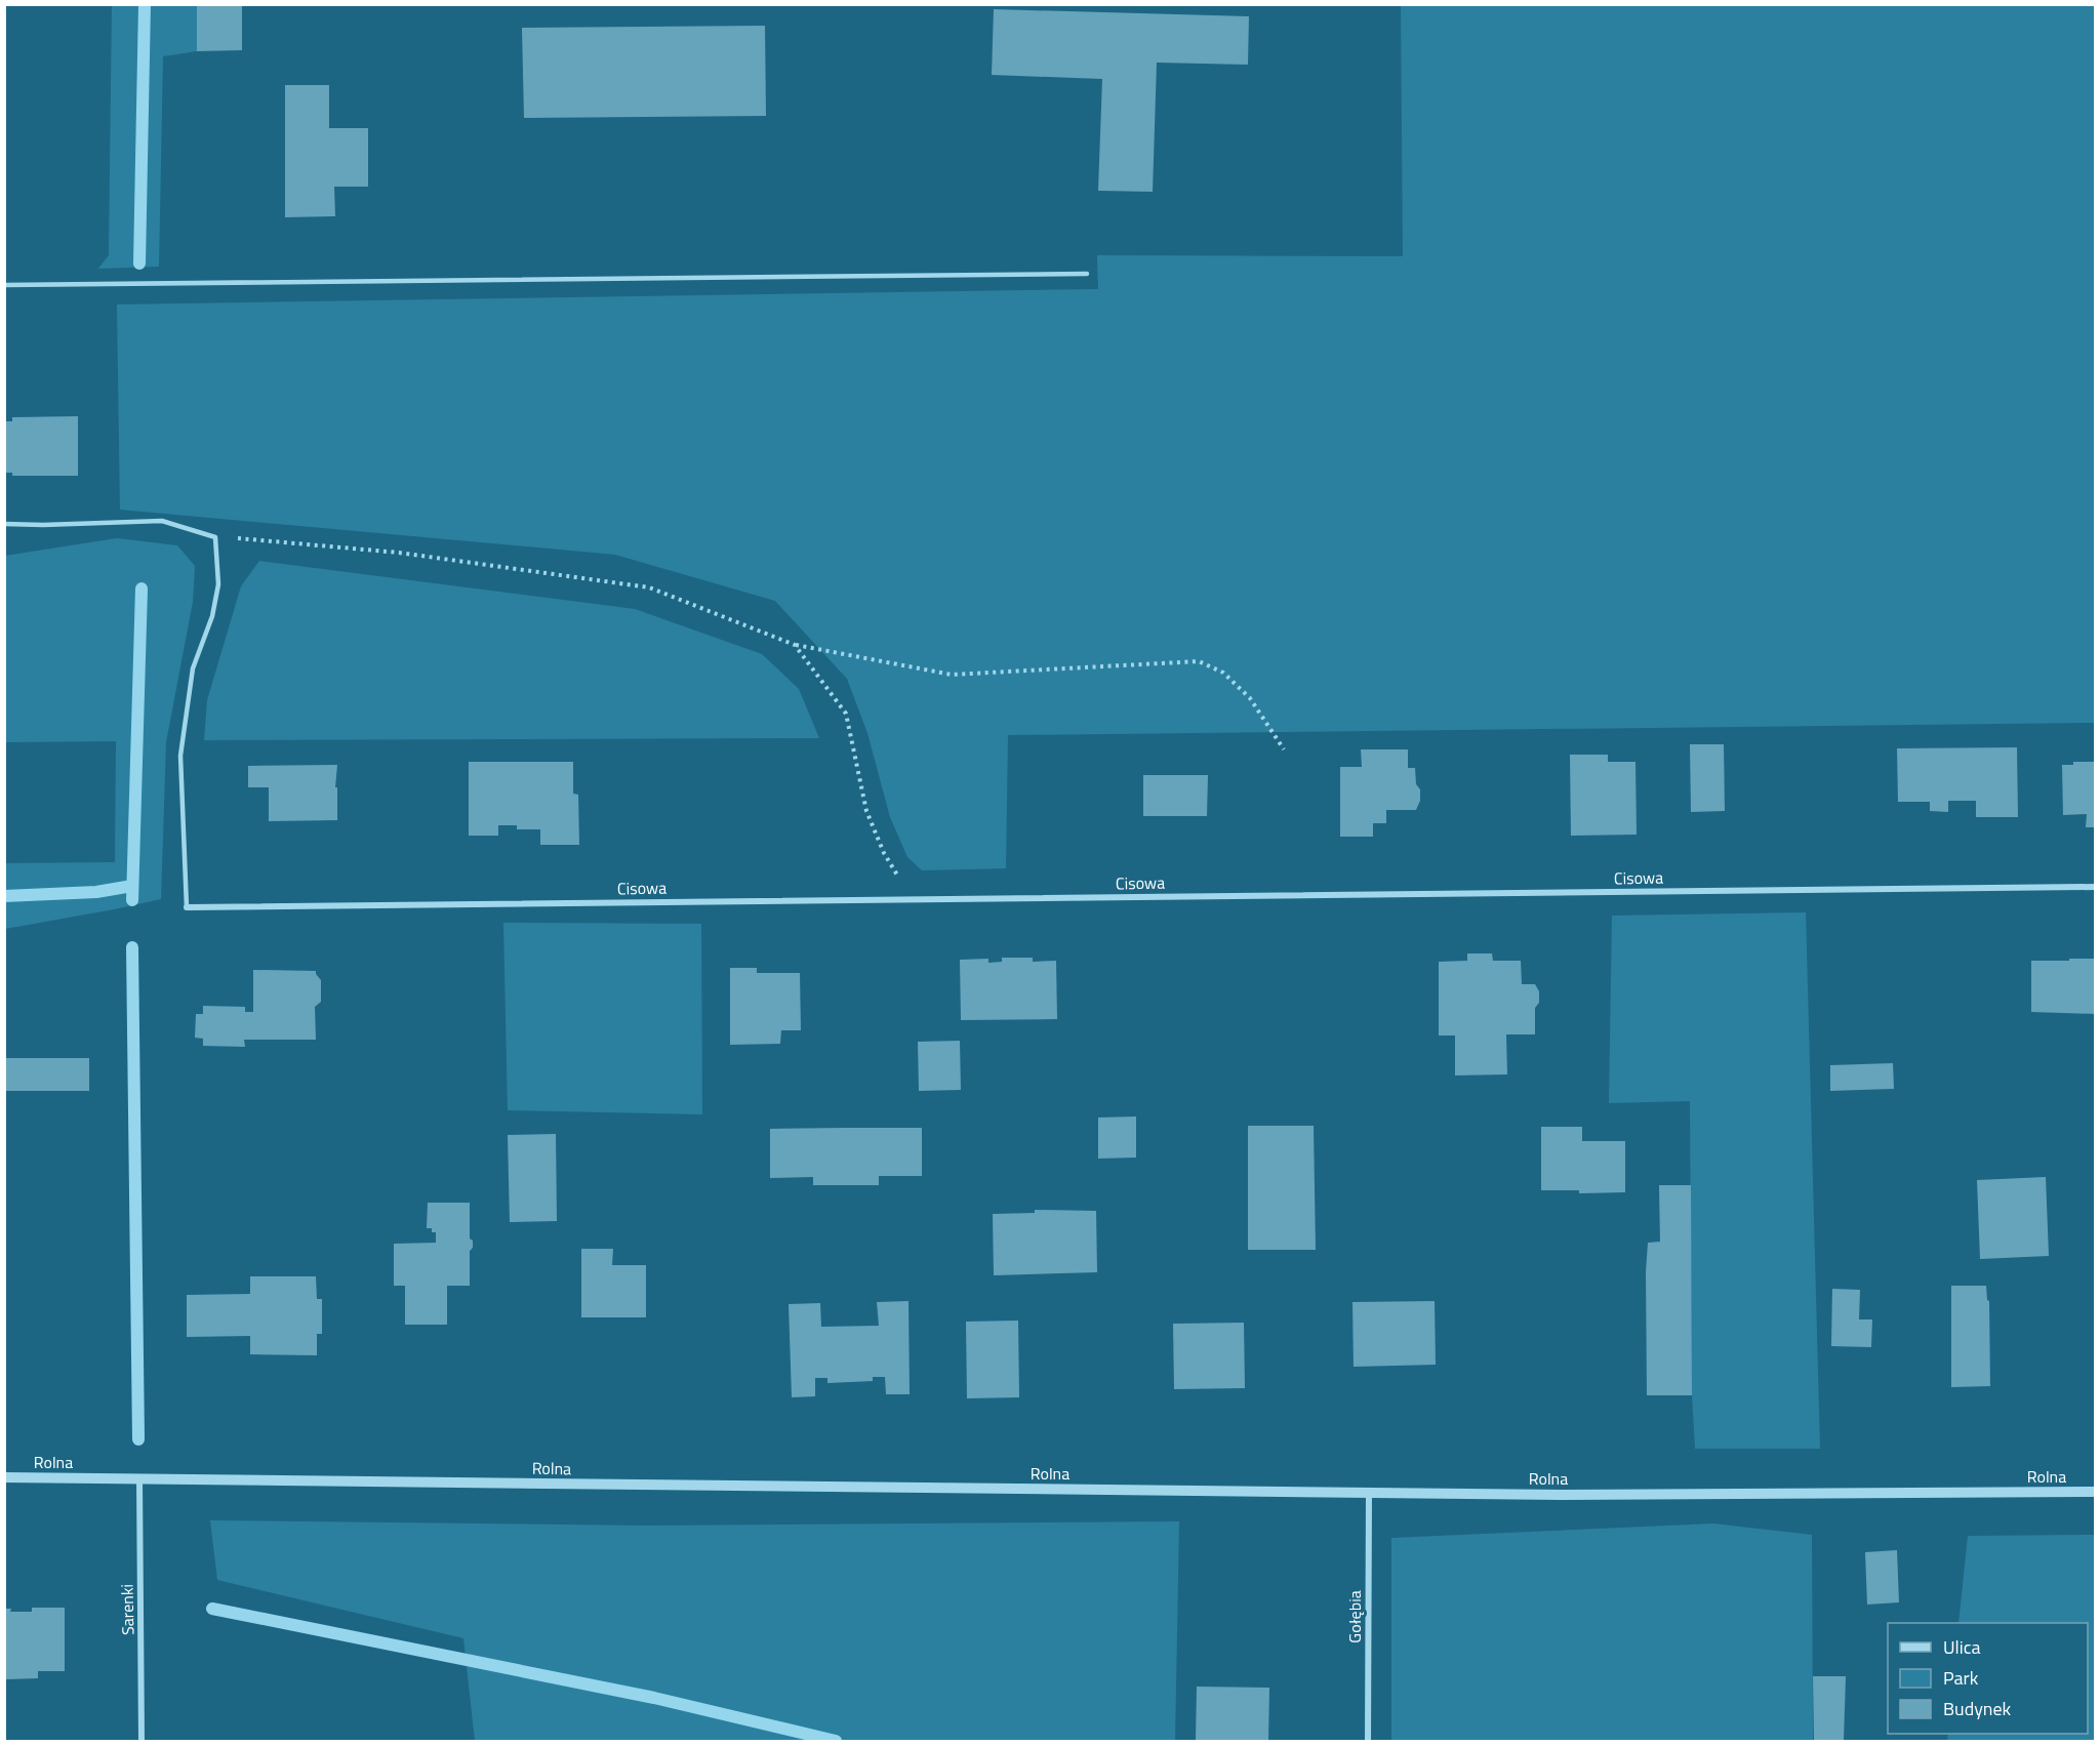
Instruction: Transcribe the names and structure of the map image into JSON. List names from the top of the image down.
{
  "streets": {
    "street": [
      "Cisowa",
      "Rolna",
      "Sarenki",
      "Gołębia"
    ]
  },
  "crossings": [
    ["Rolna", "Sarenki"],
    ["Rolna", "Gołębia"]
  ],
  "legend": ["Ulica", "Park", "Budynek"]
}
